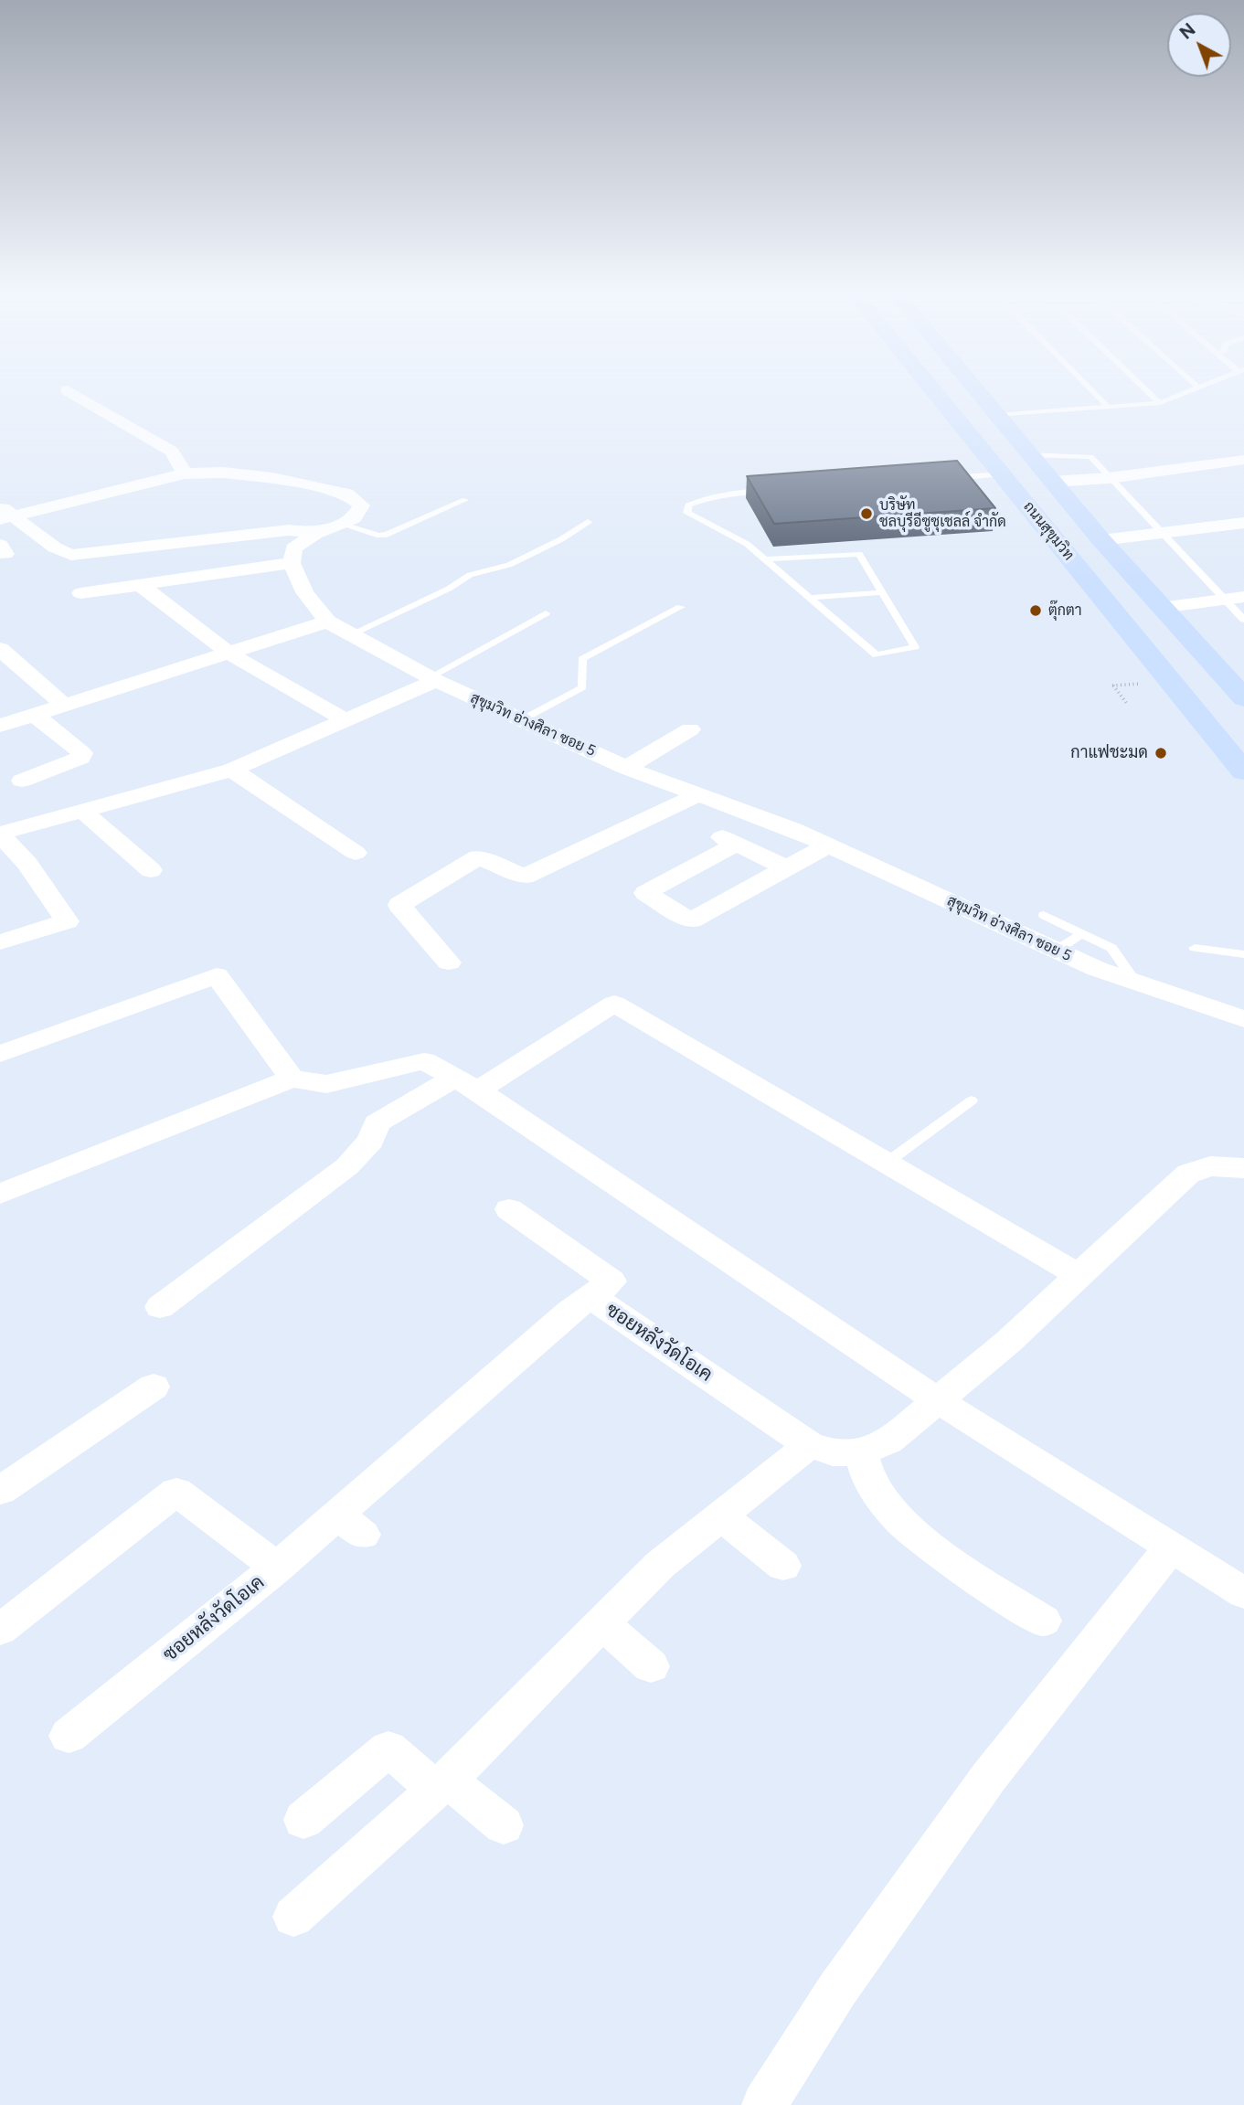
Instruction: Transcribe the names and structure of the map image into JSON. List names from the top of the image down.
{
  "streets": {
    "highway": ["ถนนสุขุมวิท"],
    "street": ["สุขุมวิท อ่างศิลา ซอย 5", "ซอยหลังวัดโอเค"]
  },
  "places": ["บริษัท ชลบุรีอีซูซุเชลล์ จำกัด", "ตุ๊กตา", "กาแฟชะมด"],
  "north": "top left"
}
